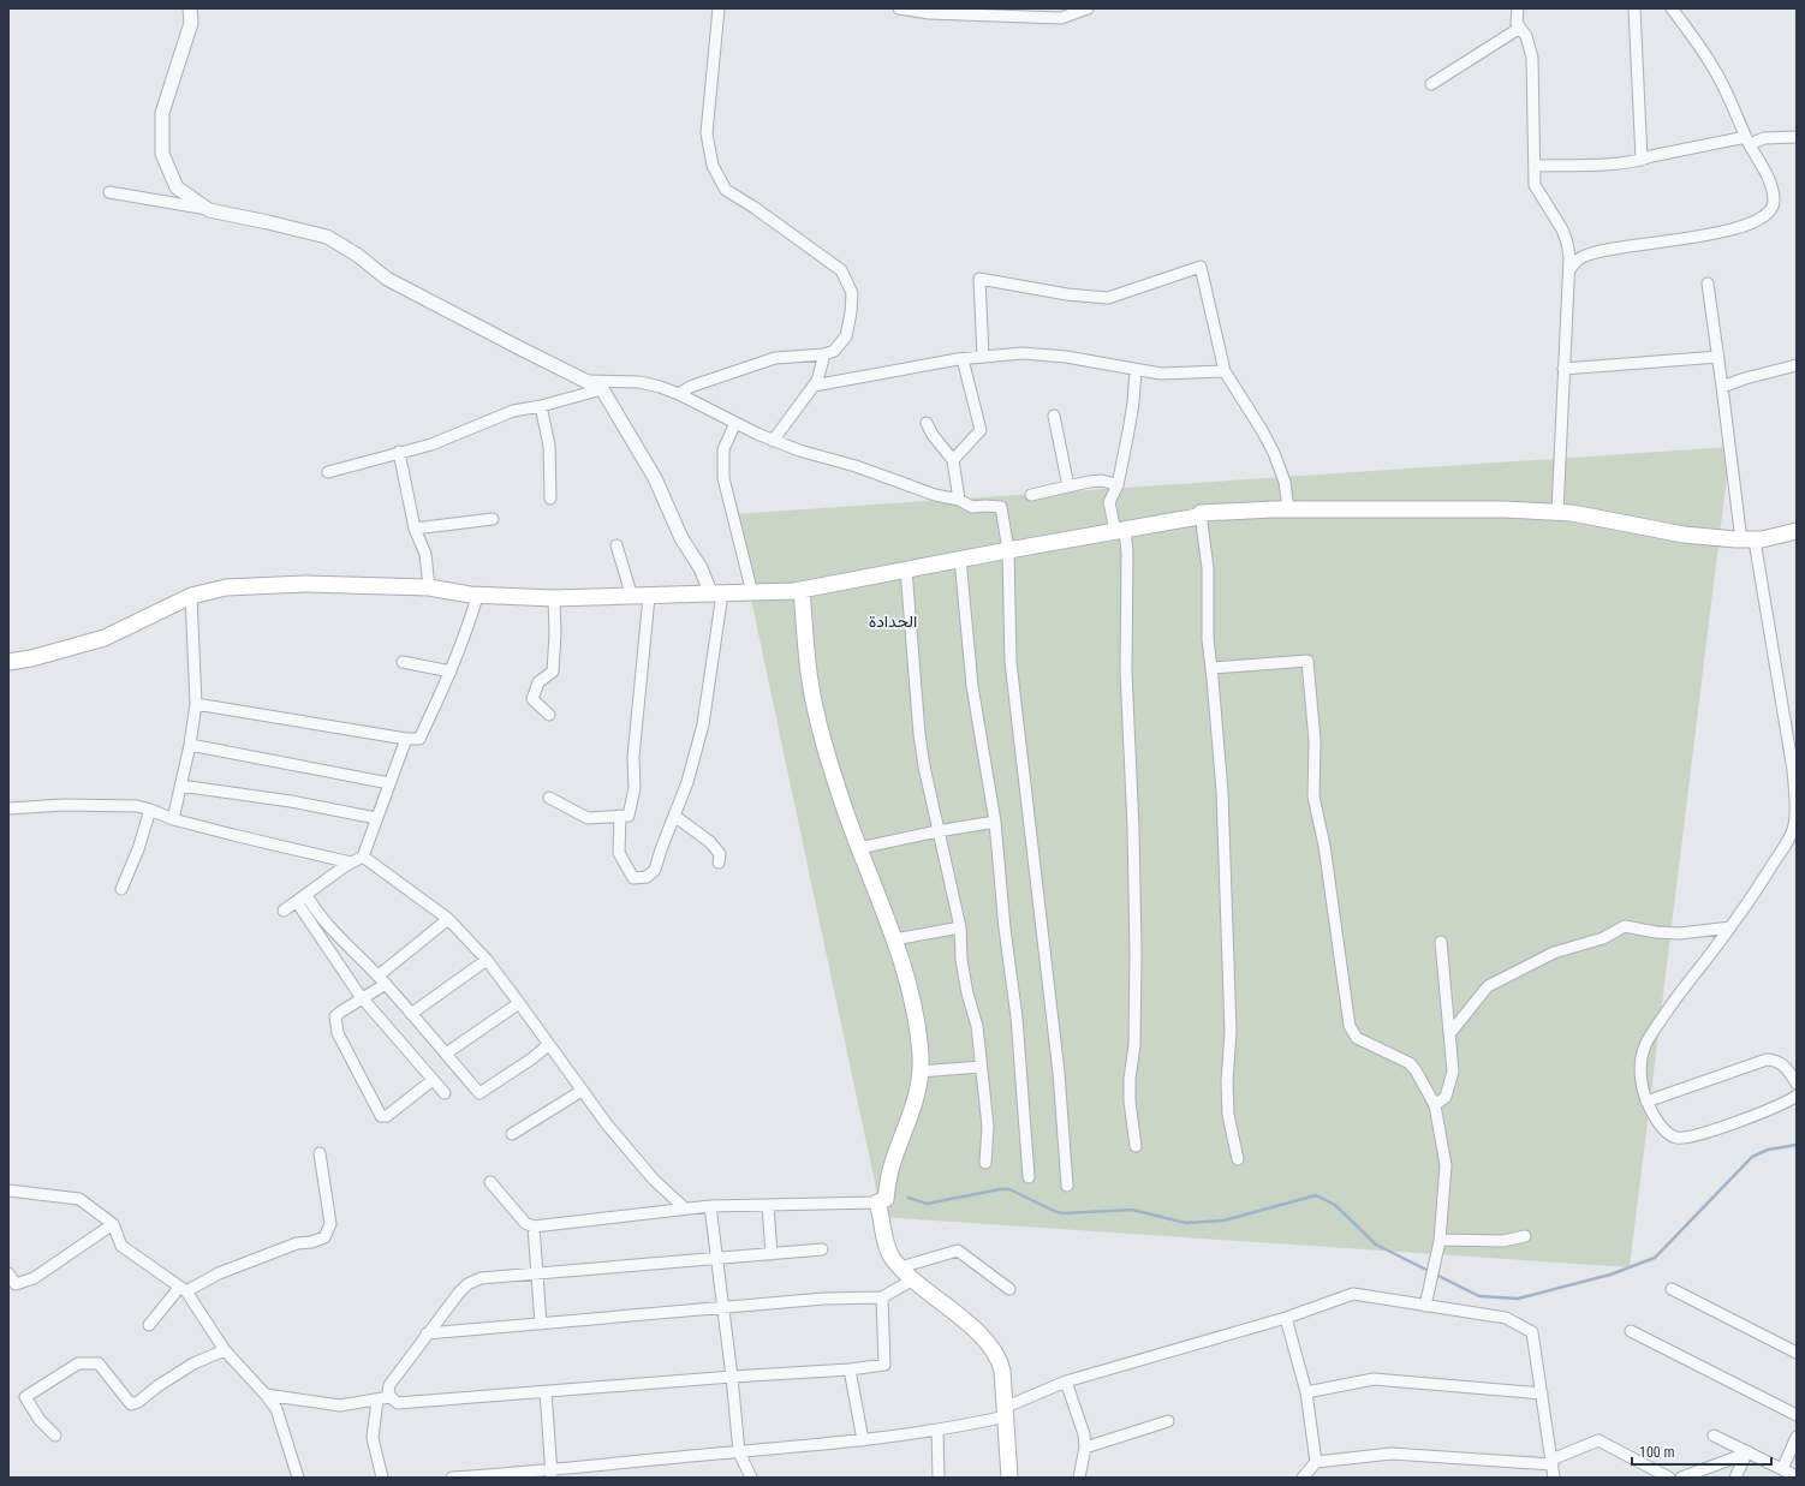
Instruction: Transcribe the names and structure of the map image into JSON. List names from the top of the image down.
{
  "districts": ["الحدادة"],
  "scale_bar": "100 m"
}
